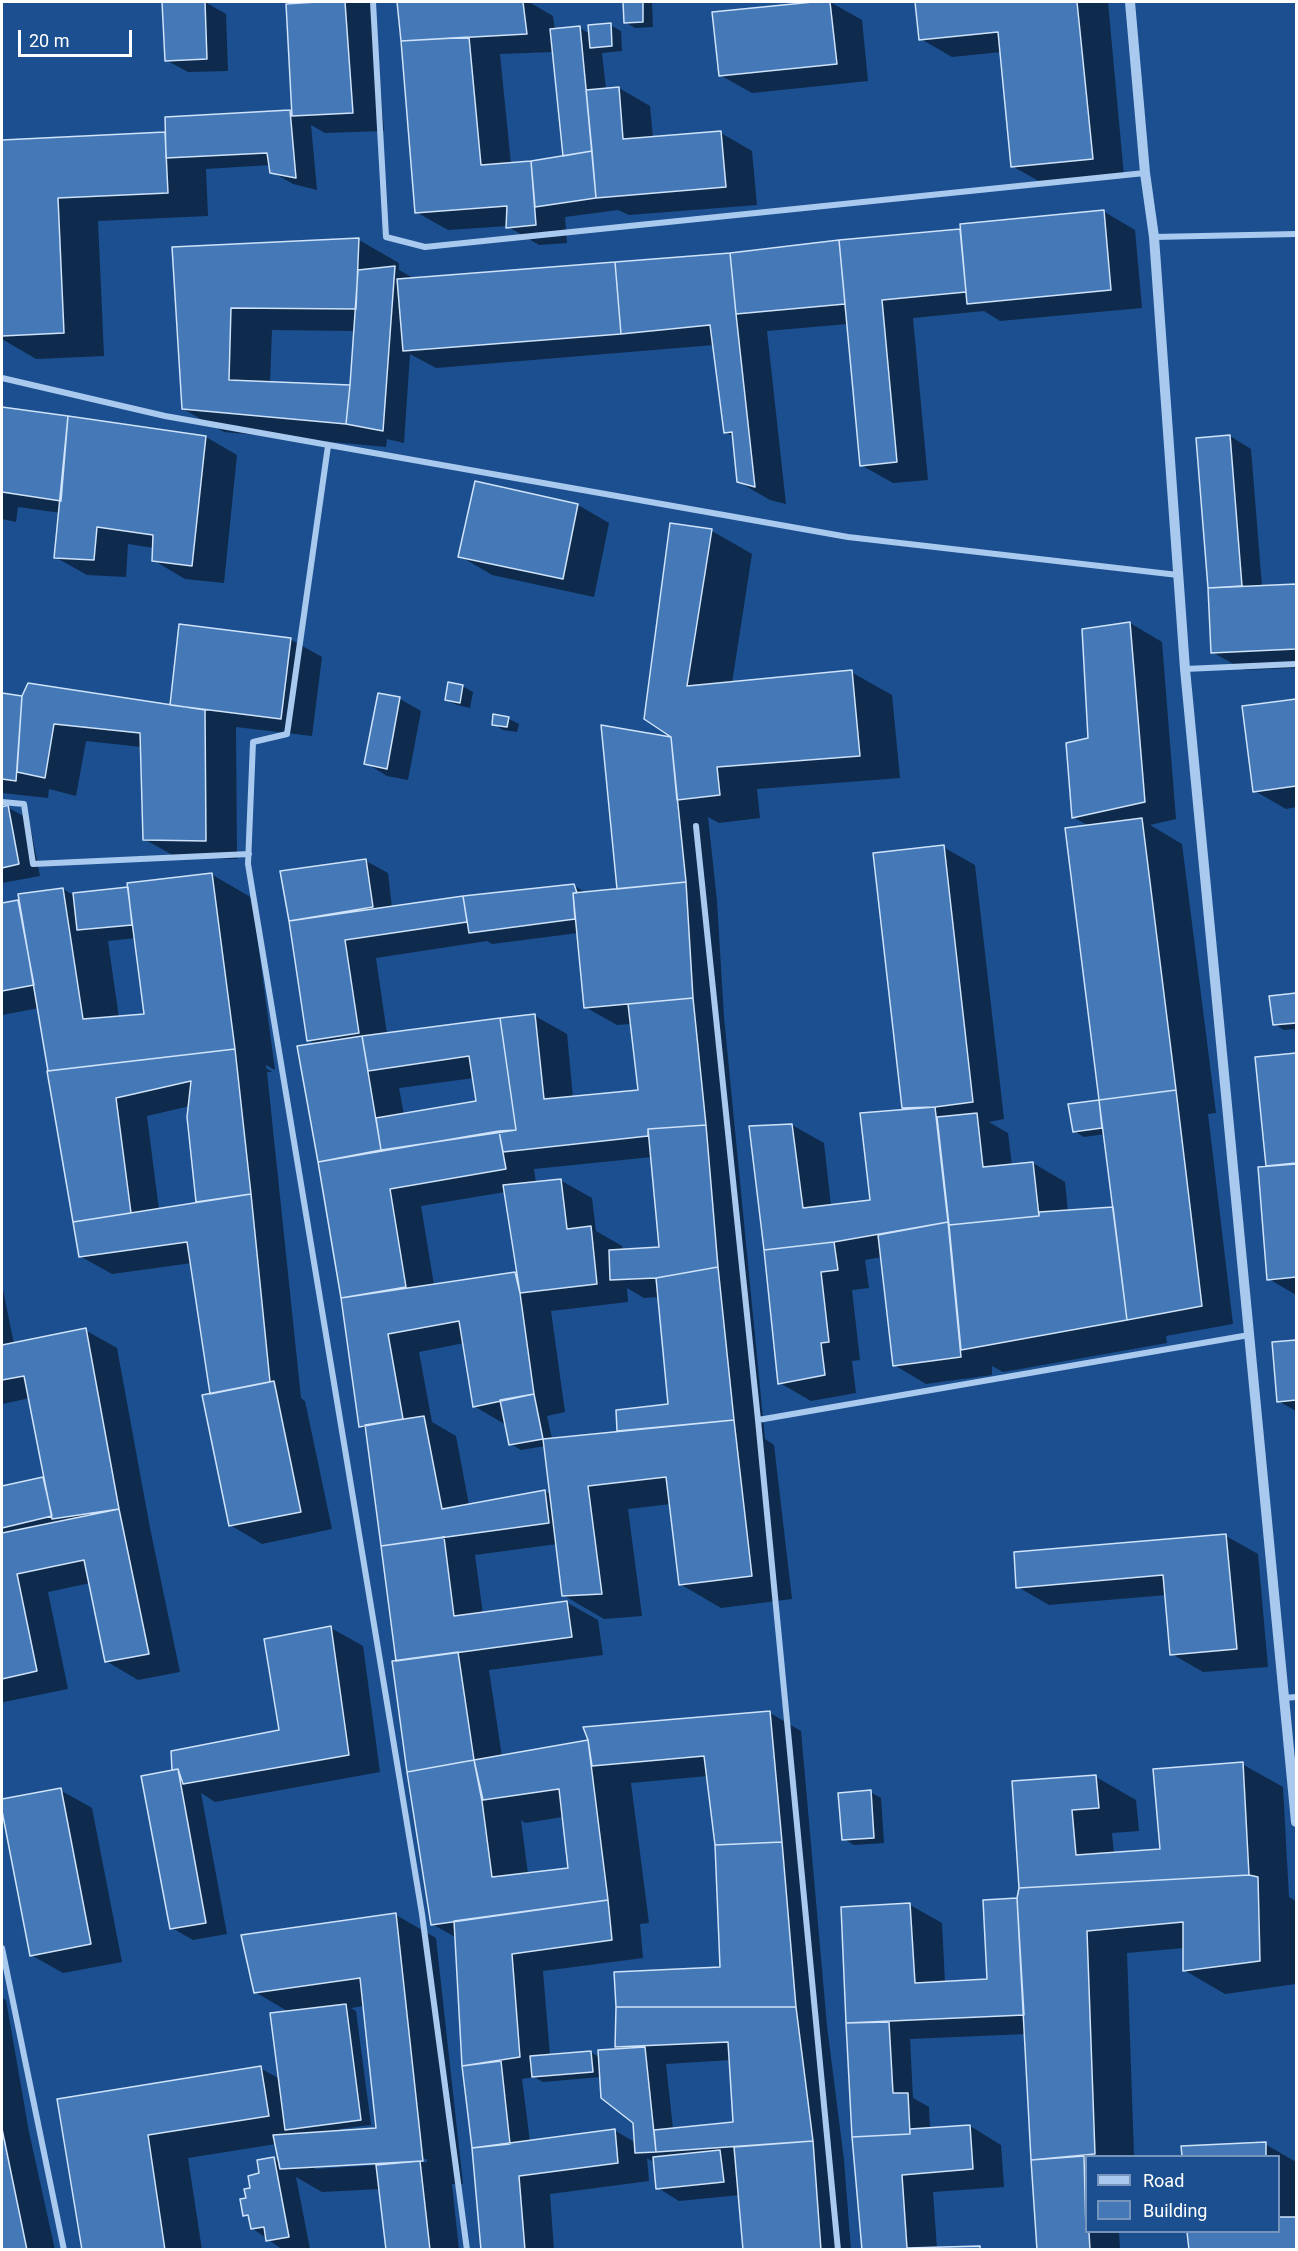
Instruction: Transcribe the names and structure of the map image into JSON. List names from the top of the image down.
{
  "legend": ["Road", "Building"],
  "scale_bar": "20 m"
}
